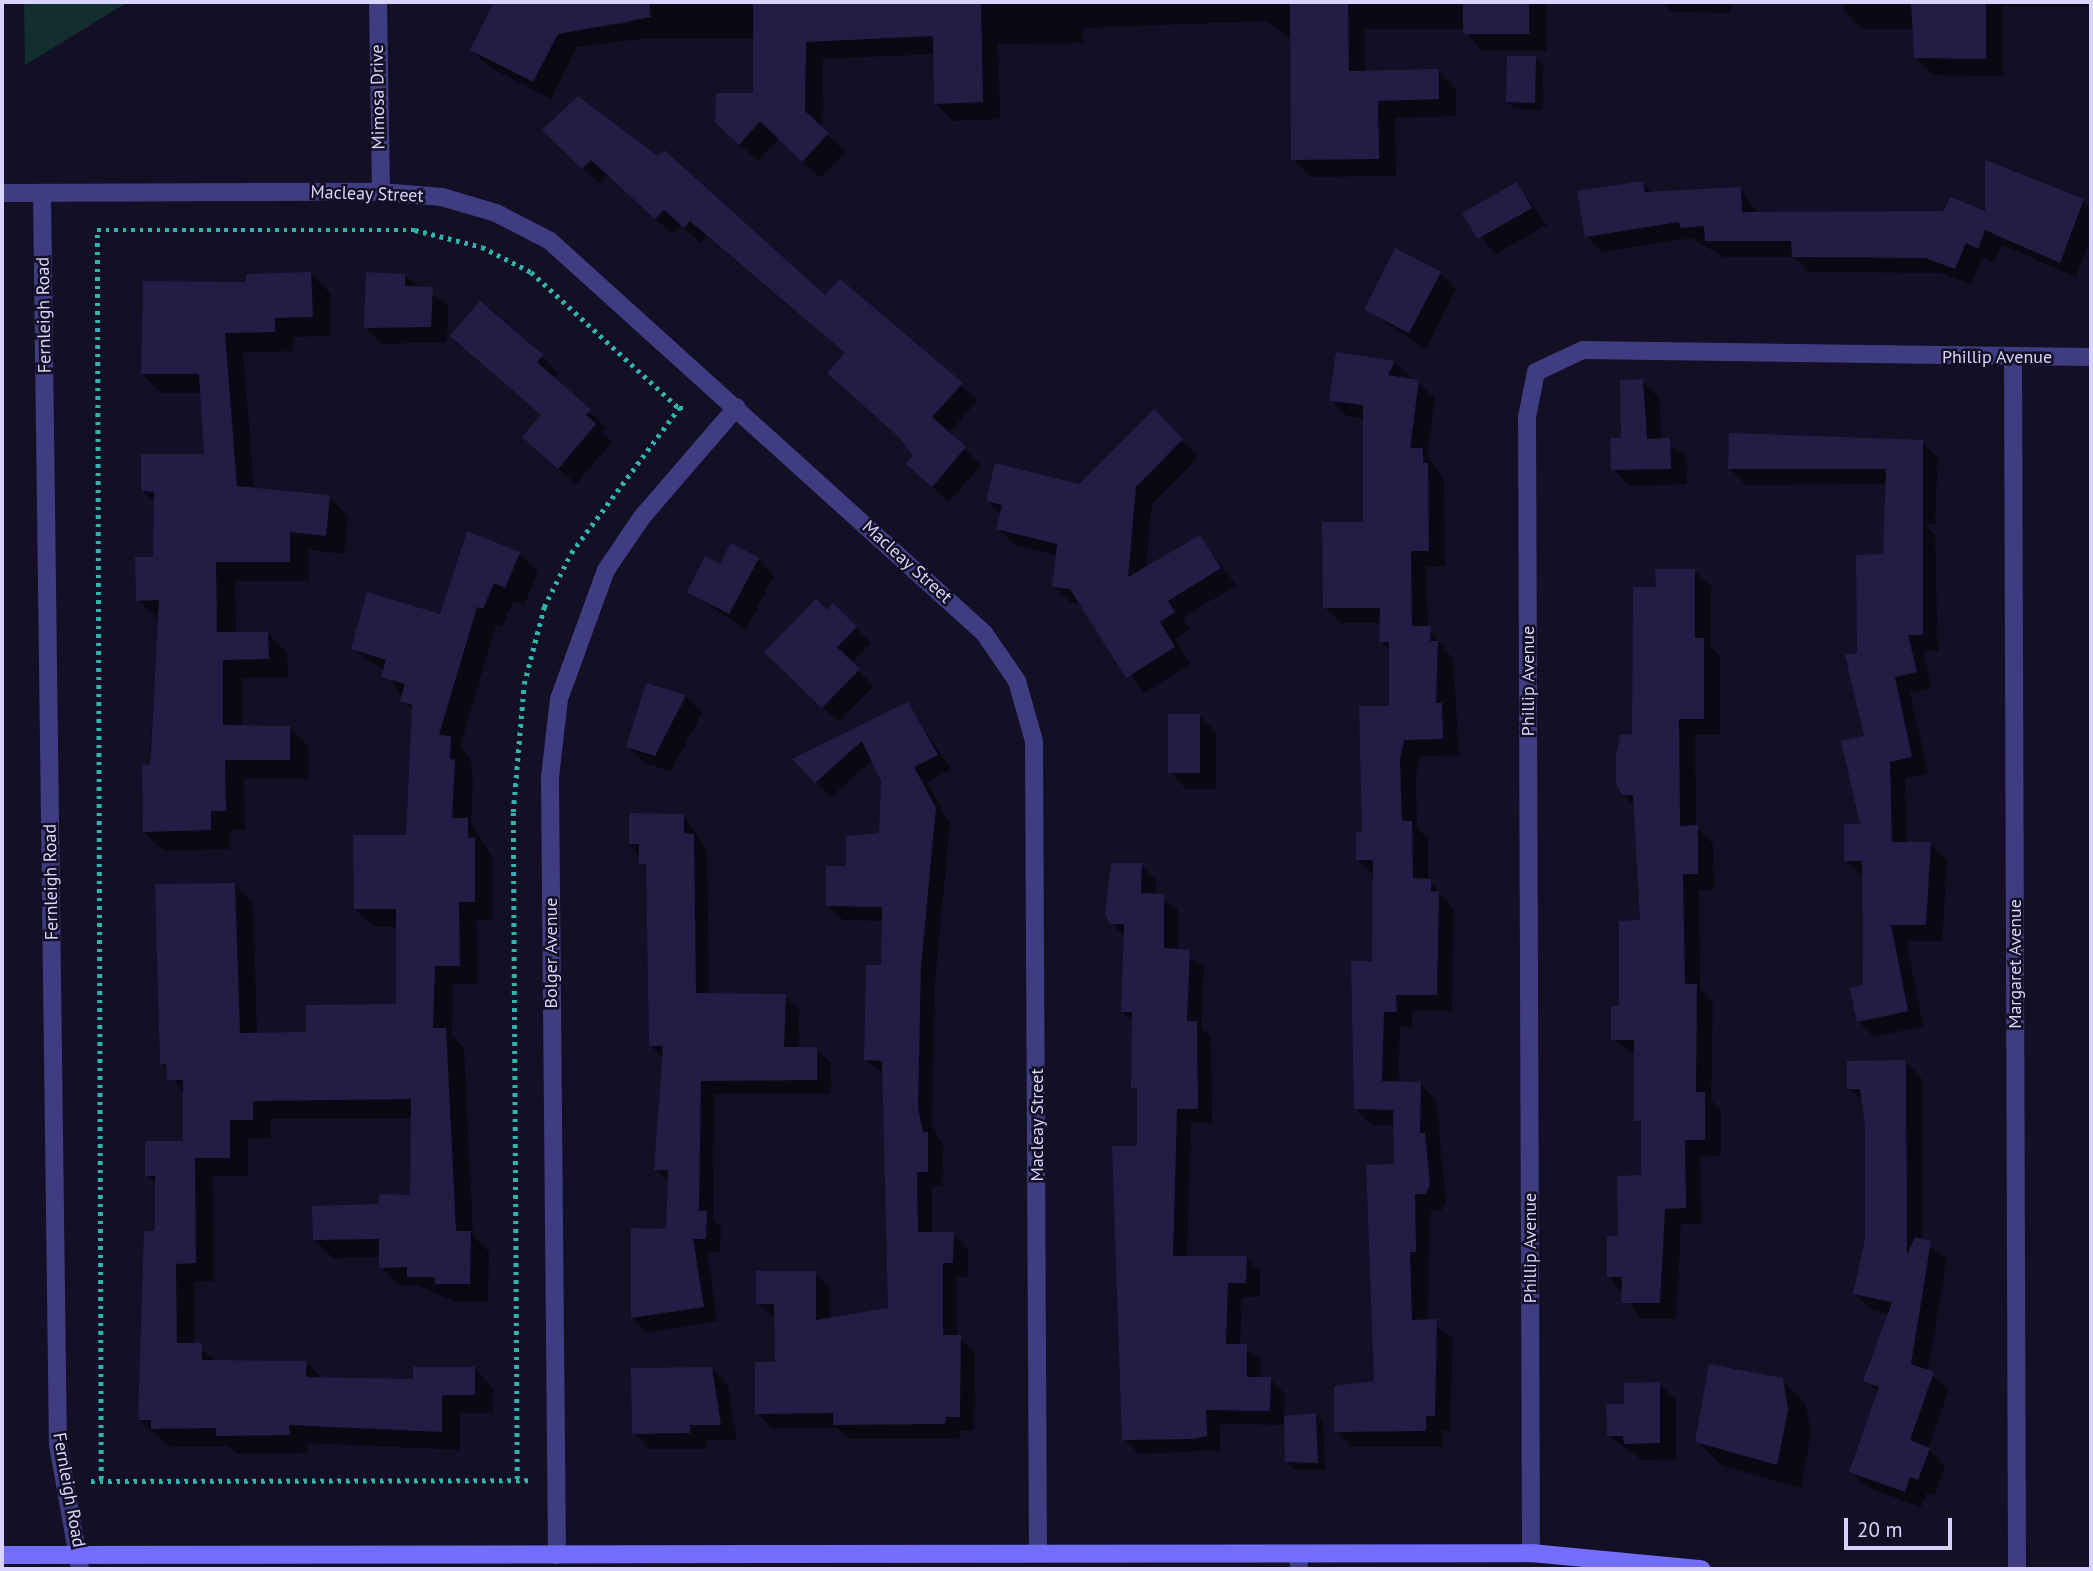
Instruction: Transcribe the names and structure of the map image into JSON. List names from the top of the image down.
{
  "streets": {
    "street": [
      "Mimosa Drive",
      "Macleay Street",
      "Fernleigh Road",
      "Phillip Avenue",
      "Bolger Avenue",
      "Margaret Avenue"
    ]
  },
  "crossings": [
    ["Mimosa Drive", "Macleay Street"],
    ["Macleay Street", "Fernleigh Road"],
    ["Macleay Street", "Bolger Avenue"],
    ["Phillip Avenue", "Margaret Avenue"]
  ],
  "scale_bar": "20 m"
}
